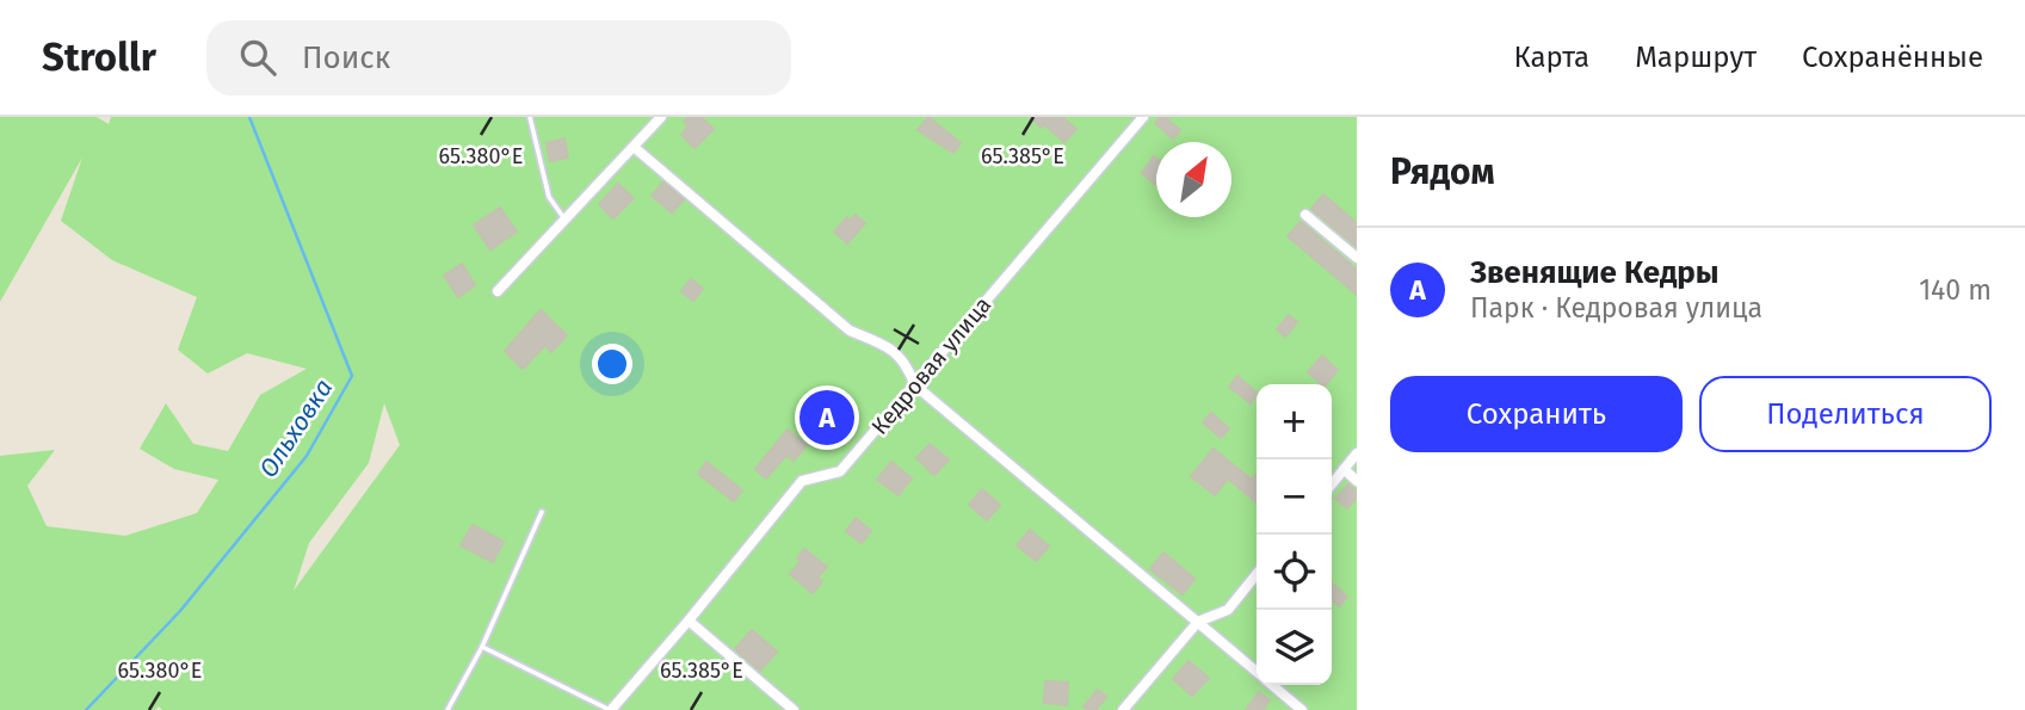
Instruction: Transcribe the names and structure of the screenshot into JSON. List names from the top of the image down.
{
  "streets": {
    "street": ["Кедровая улица"]
  },
  "water": ["Ольховка"],
  "north": "top right",
  "page": {
    "header": "Strollr",
    "search": "Поиск",
    "nav": ["Карта", "Маршрут", "Сохранённые"],
    "heading": "Рядом",
    "list": [
      {
        "mark": "A",
        "name": "Звенящие Кедры",
        "note": "Парк · Кедровая улица",
        "value": "140 m"
      }
    ],
    "buttons": ["Сохранить", "Поделиться"],
    "map_buttons": ["+", "−"],
    "pins": "A"
  },
  "coordinates": ["65.385°E", "65.380°E"]
}
